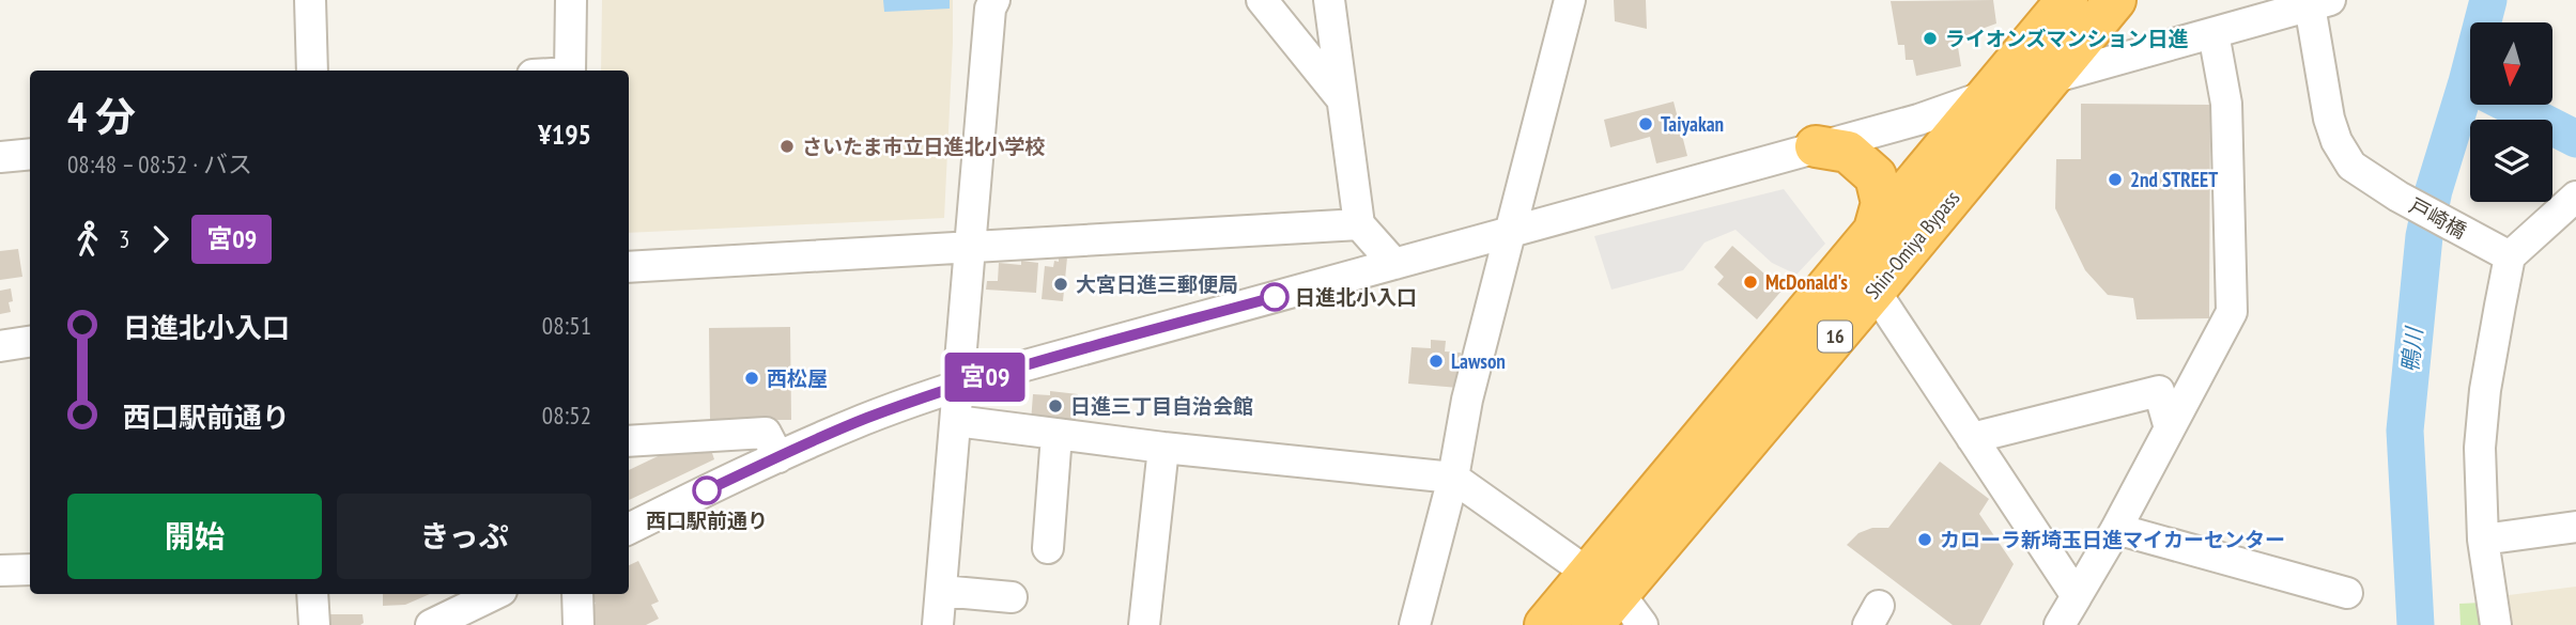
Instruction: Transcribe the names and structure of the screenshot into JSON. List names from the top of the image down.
{
  "streets": {
    "highway": ["Shin-Omiya Bypass", "16"],
    "street": ["戸崎橋"]
  },
  "water": ["鴨川"],
  "places": [
    "ライオンズマンション日進",
    "Taiyakan",
    "さいたま市立日進北小学校",
    "2nd STREET",
    "McDonald's",
    "大宮日進三郵便局",
    "日進北小入口",
    "Lawson",
    "西松屋",
    "日進三丁目自治会館",
    "西口駅前通り",
    "カローラ新埼玉日進マイカーセンター"
  ],
  "lines": ["bus line 宮09"],
  "north": "bottom",
  "page": {
    "on_map": "宮09",
    "heading": ["4 分", "08:48 – 08:52 · バス", "¥195"],
    "legs": ["3", "宮09"],
    "list": [
      {
        "name": "日進北小入口",
        "value": "08:51"
      },
      {
        "name": "西口駅前通り",
        "value": "08:52"
      }
    ],
    "buttons": ["開始", "きっぷ"]
  }
}
